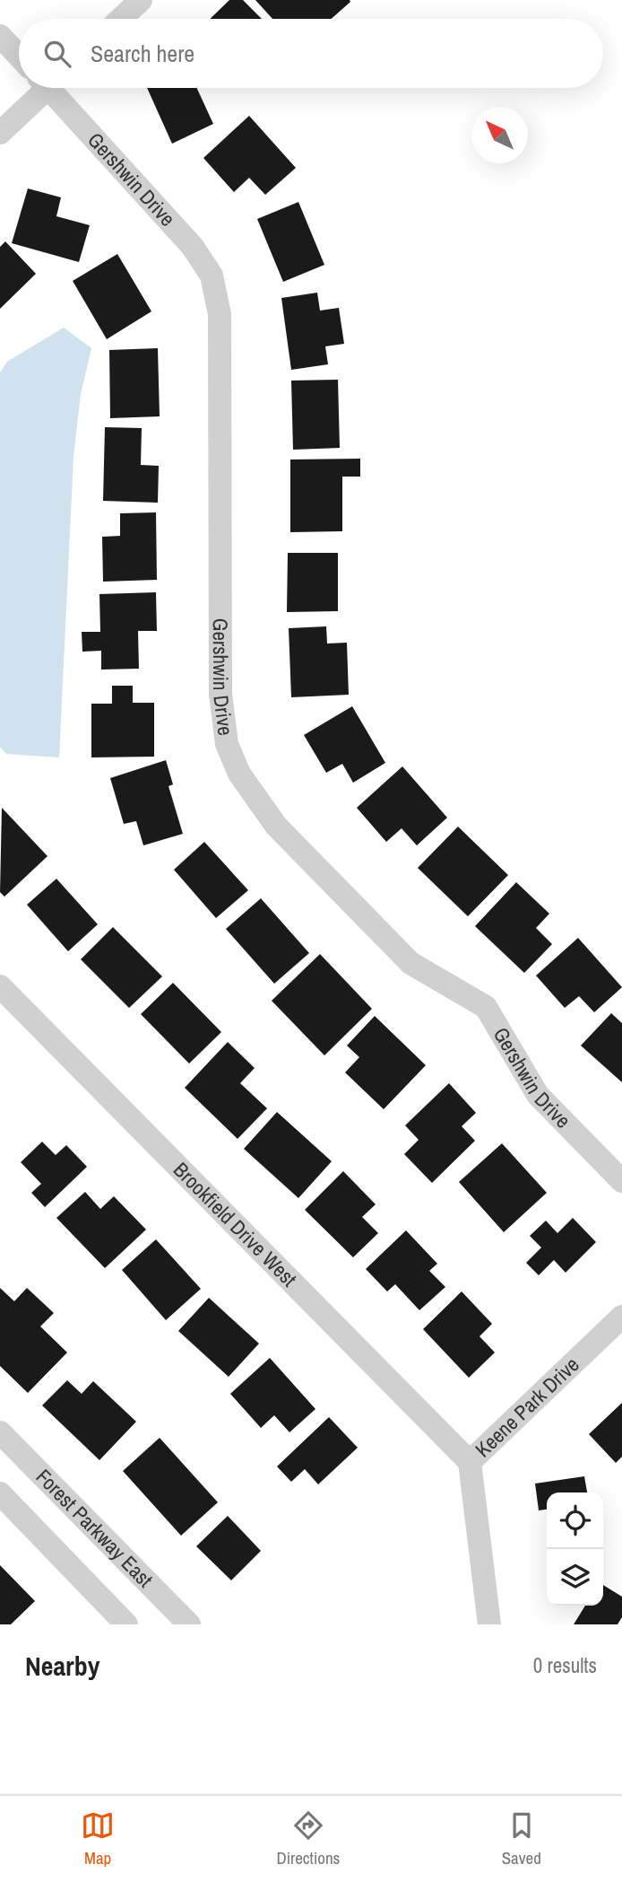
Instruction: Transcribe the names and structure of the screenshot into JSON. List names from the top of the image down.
{
  "streets": {
    "street": [
      "Gershwin Drive",
      "Brookfield Drive West",
      "Keene Park Drive",
      "Forest Parkway East"
    ]
  },
  "crossings": [
    ["Brookfield Drive West", "Keene Park Drive"]
  ],
  "north": "top left",
  "page": {
    "search": "Search here",
    "heading": ["Nearby", "0 results"],
    "nav": ["Map", "Directions", "Saved"]
  }
}
